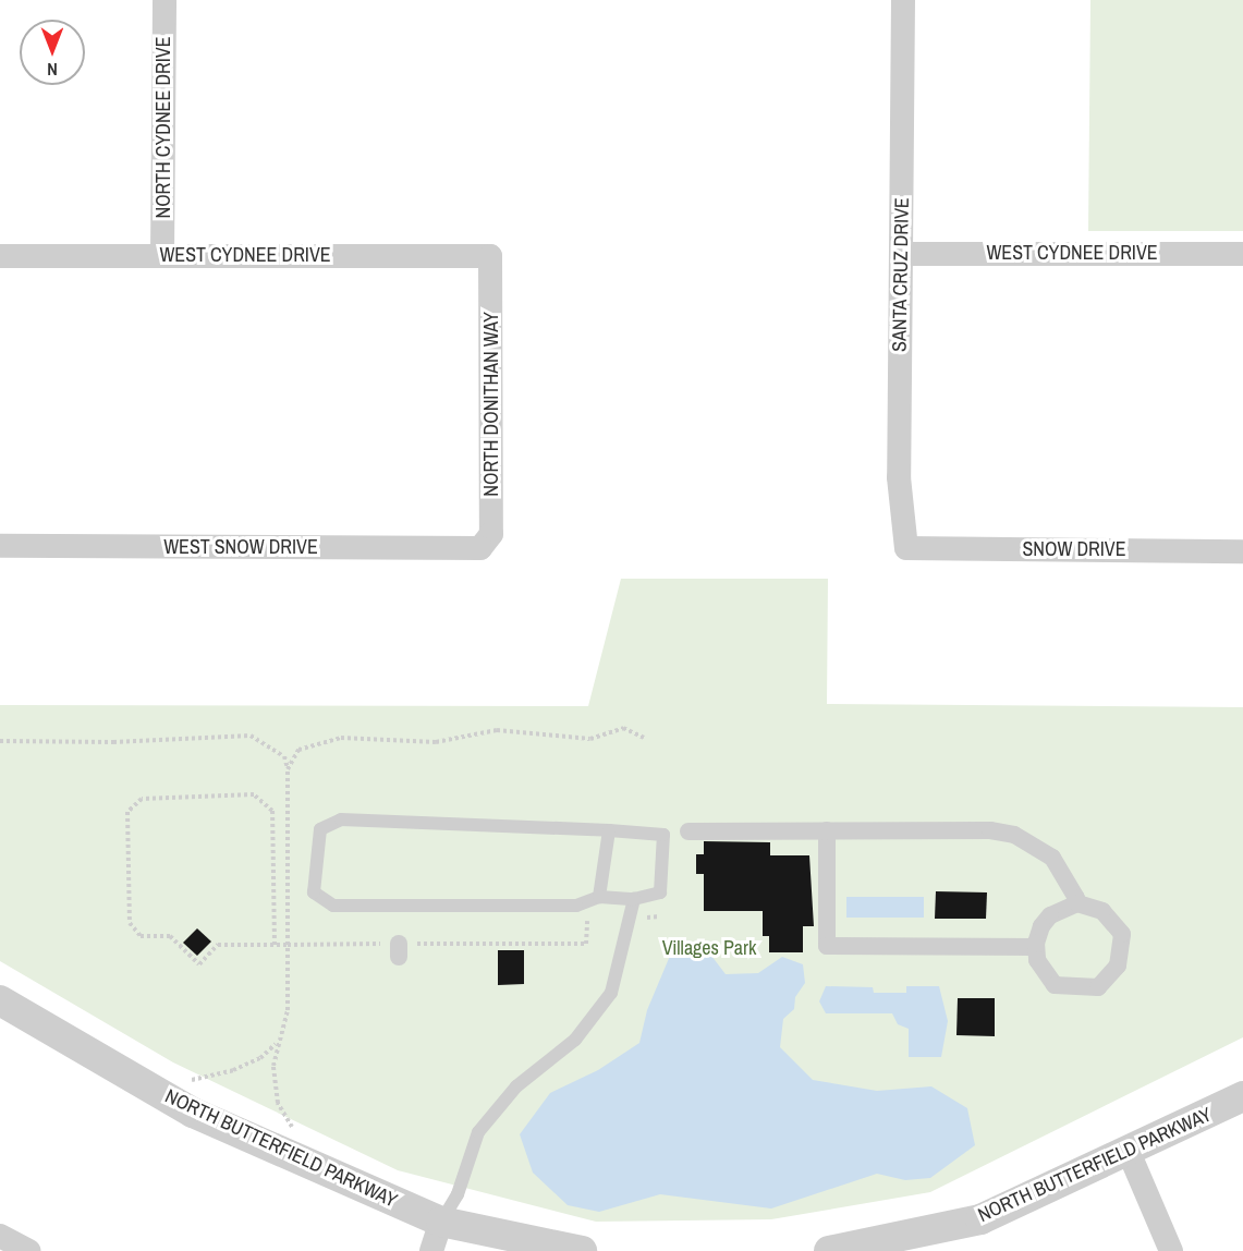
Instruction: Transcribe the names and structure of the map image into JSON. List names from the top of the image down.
{
  "streets": {
    "street": [
      "NORTH CYDNEE DRIVE",
      "WEST CYDNEE DRIVE",
      "SANTA CRUZ DRIVE",
      "NORTH DONITHAN WAY",
      "WEST SNOW DRIVE",
      "SNOW DRIVE",
      "NORTH BUTTERFIELD PARKWAY"
    ]
  },
  "crossings": [
    ["NORTH CYDNEE DRIVE", "WEST CYDNEE DRIVE"],
    ["WEST CYDNEE DRIVE", "SANTA CRUZ DRIVE"],
    ["WEST CYDNEE DRIVE", "NORTH DONITHAN WAY"],
    ["SANTA CRUZ DRIVE", "SNOW DRIVE"],
    ["NORTH DONITHAN WAY", "WEST SNOW DRIVE"]
  ],
  "parks": ["Villages Park"],
  "north": "bottom"
}
